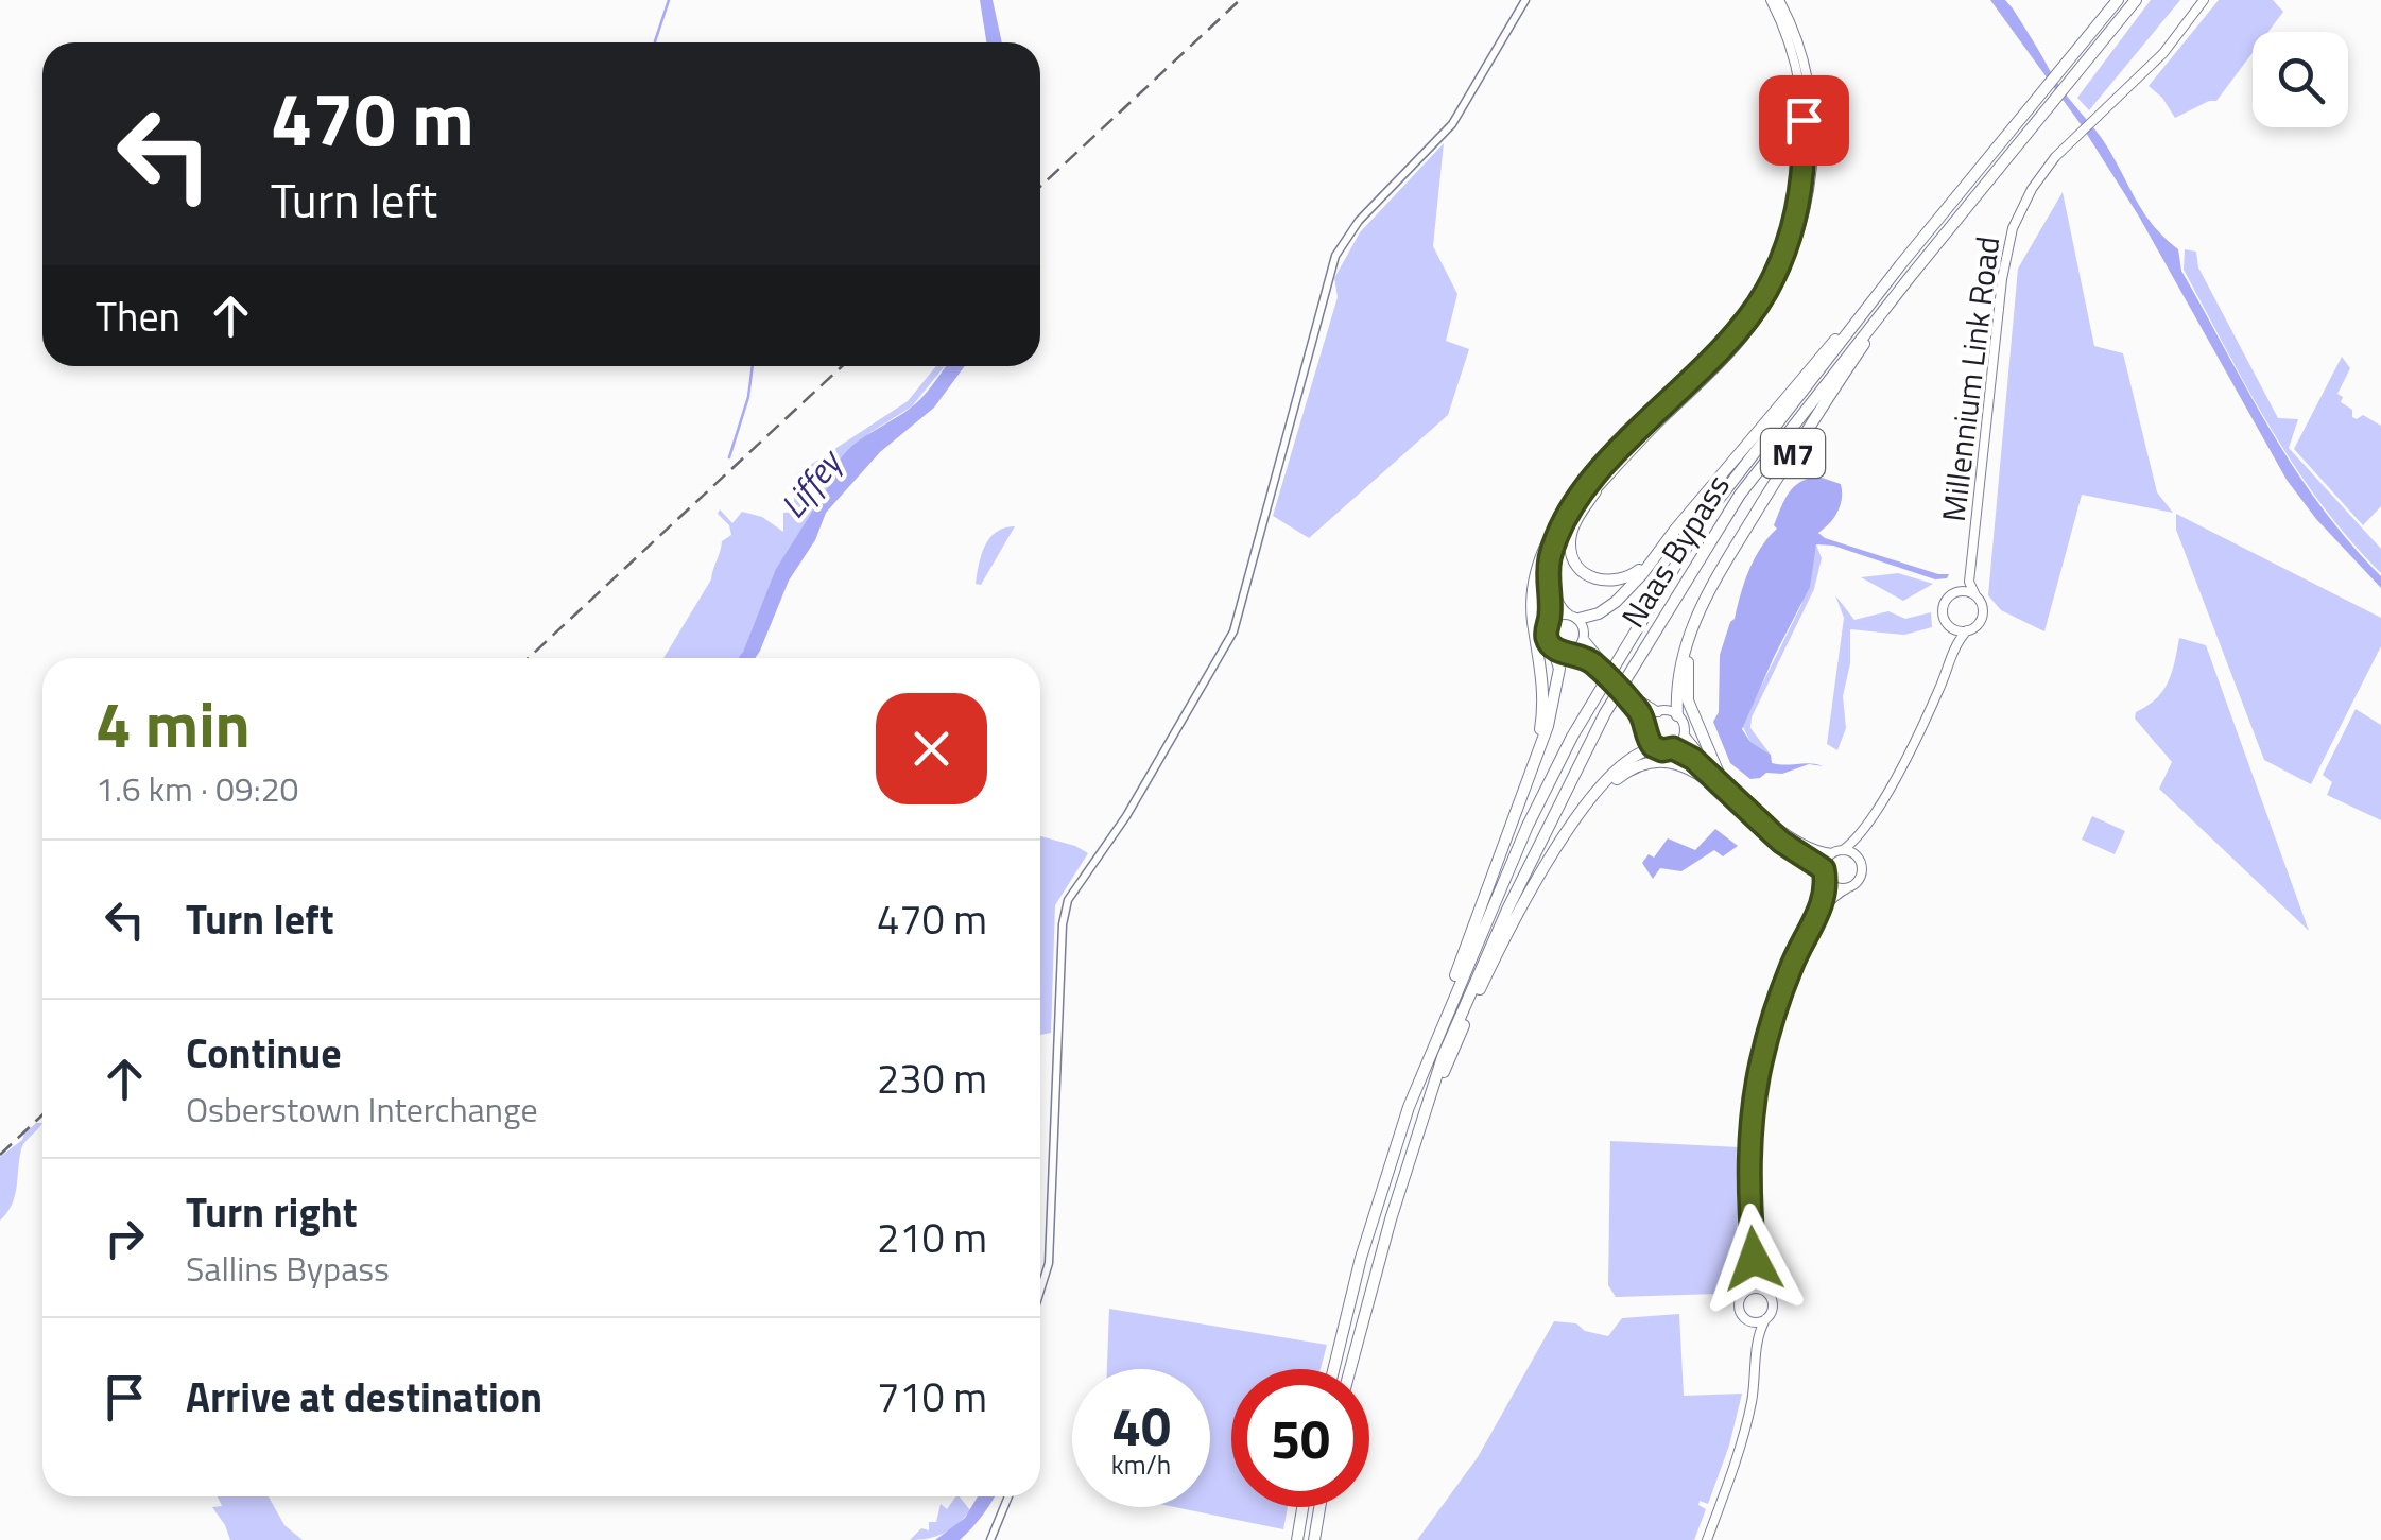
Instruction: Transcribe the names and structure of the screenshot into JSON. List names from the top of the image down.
{
  "streets": {
    "highway": ["M7", "Naas Bypass"],
    "main road": ["Millennium Link Road"]
  },
  "crossings": [
    ["M7", "Naas Bypass"]
  ],
  "water": ["Liffey"],
  "page": {
    "turn": ["470 m", "Turn left"],
    "then": "Then",
    "heading": ["4 min", "1.6 km · 09:20"],
    "list": [
      {
        "name": "Turn left",
        "value": "470 m"
      },
      {
        "name": "Continue",
        "note": "Osberstown Interchange",
        "value": "230 m"
      },
      {
        "name": "Turn right",
        "note": "Sallins Bypass",
        "value": "210 m"
      },
      {
        "name": "Arrive at destination",
        "value": "710 m"
      }
    ],
    "speed": "40 km/h",
    "limit": "50"
  }
}
